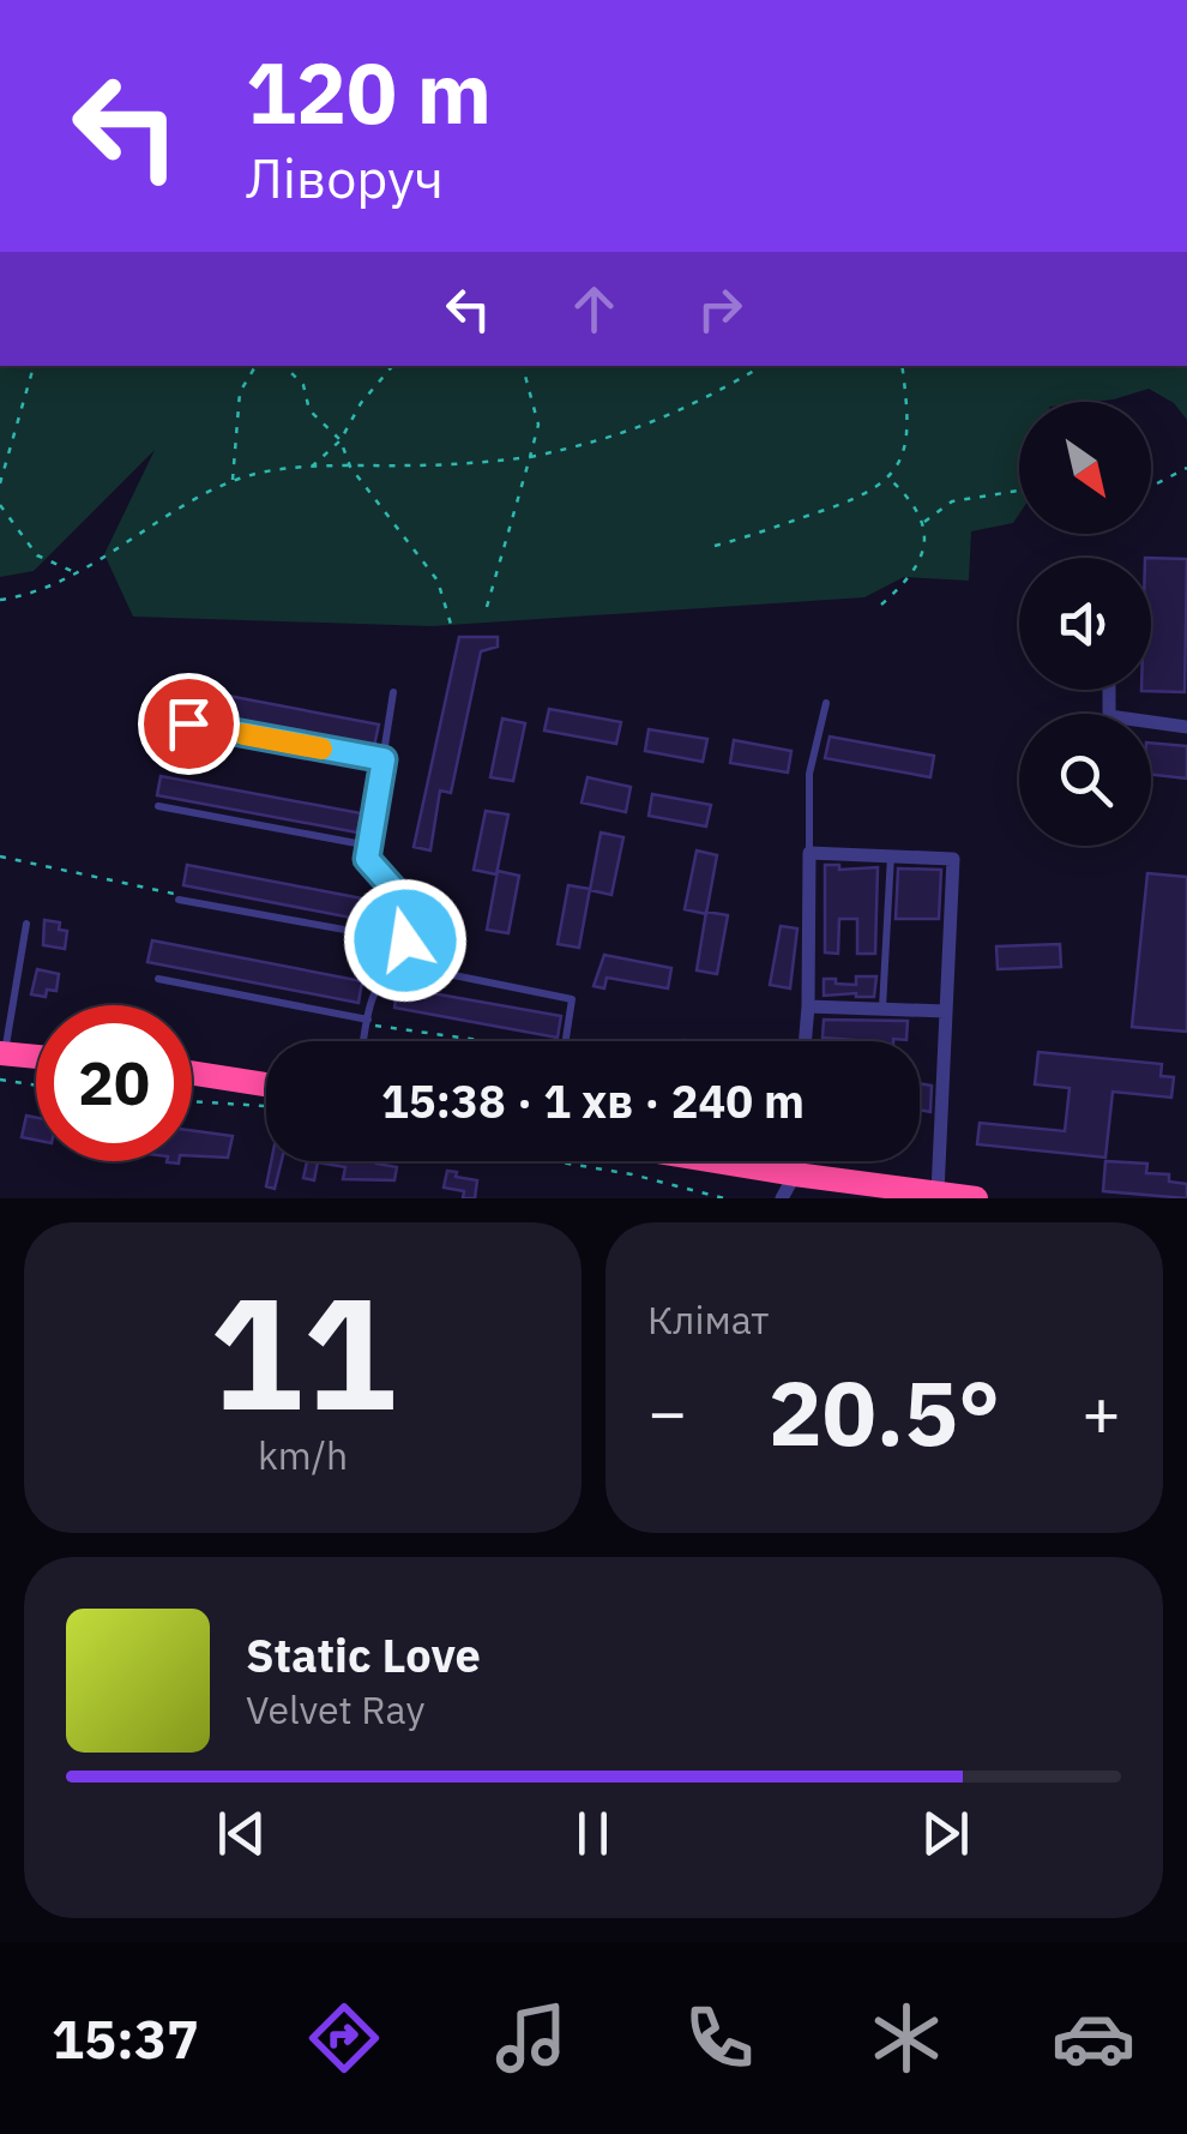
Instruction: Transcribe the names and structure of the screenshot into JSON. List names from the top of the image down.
{
  "north": "bottom right",
  "page": {
    "turn": ["120 m", "Ліворуч"],
    "limit": "20",
    "trip": "15:38 · 1 хв · 240 m",
    "tile": [
      ["11", "km/h"],
      "Клімат"
    ],
    "heat": ["−", "20.5°", "+"],
    "song": ["Static Love", "Velvet Ray"],
    "tabs": "15:37"
  }
}
